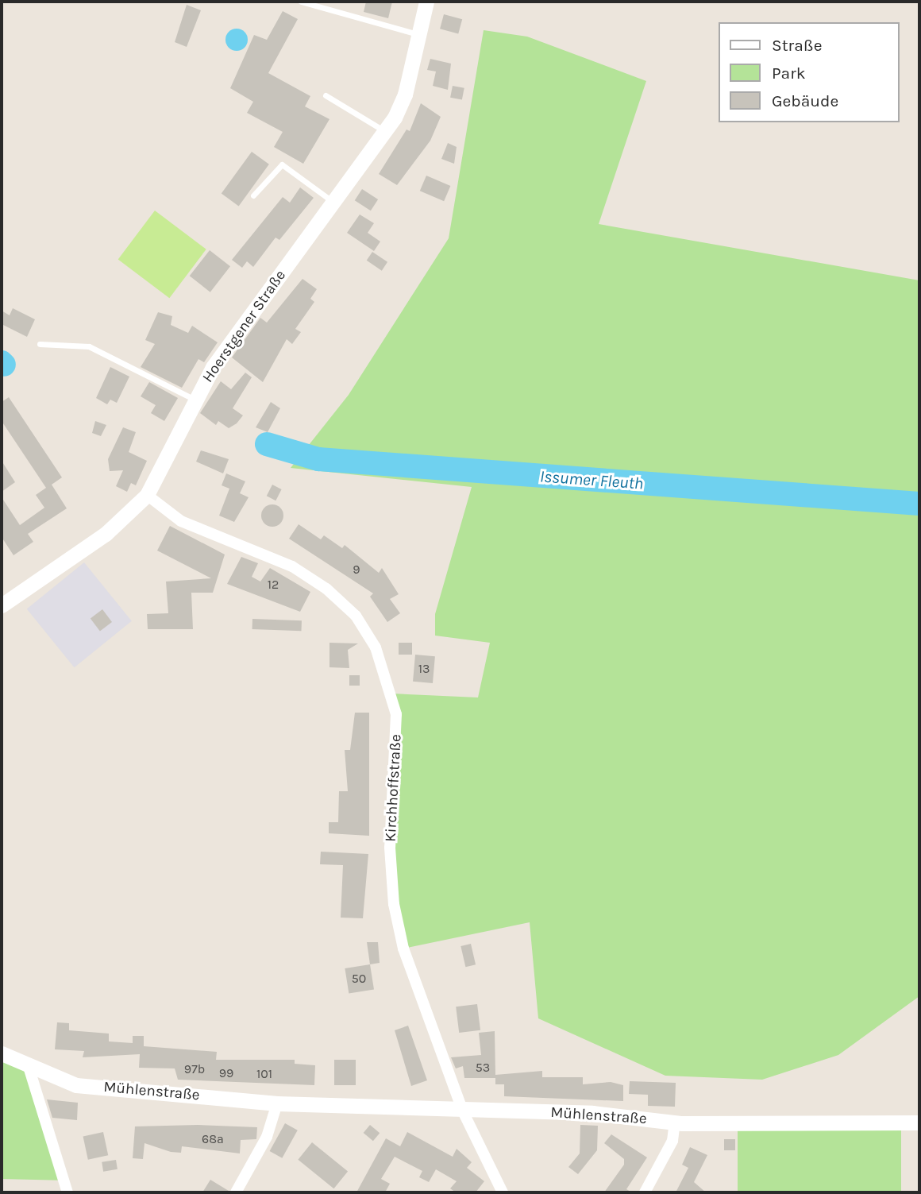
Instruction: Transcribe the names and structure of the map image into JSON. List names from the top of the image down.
{
  "streets": {
    "street": ["Hoerstgener Straße", "Kirchhoffstraße", "Mühlenstraße"]
  },
  "crossings": [
    ["Hoerstgener Straße", "Kirchhoffstraße"],
    ["Kirchhoffstraße", "Mühlenstraße"]
  ],
  "water": ["Issumer Fleuth"],
  "house_numbers": [
    "9",
    "12",
    "13",
    "50",
    "53",
    "97b",
    "99",
    "101",
    "68a"
  ],
  "legend": ["Straße", "Park", "Gebäude"]
}
